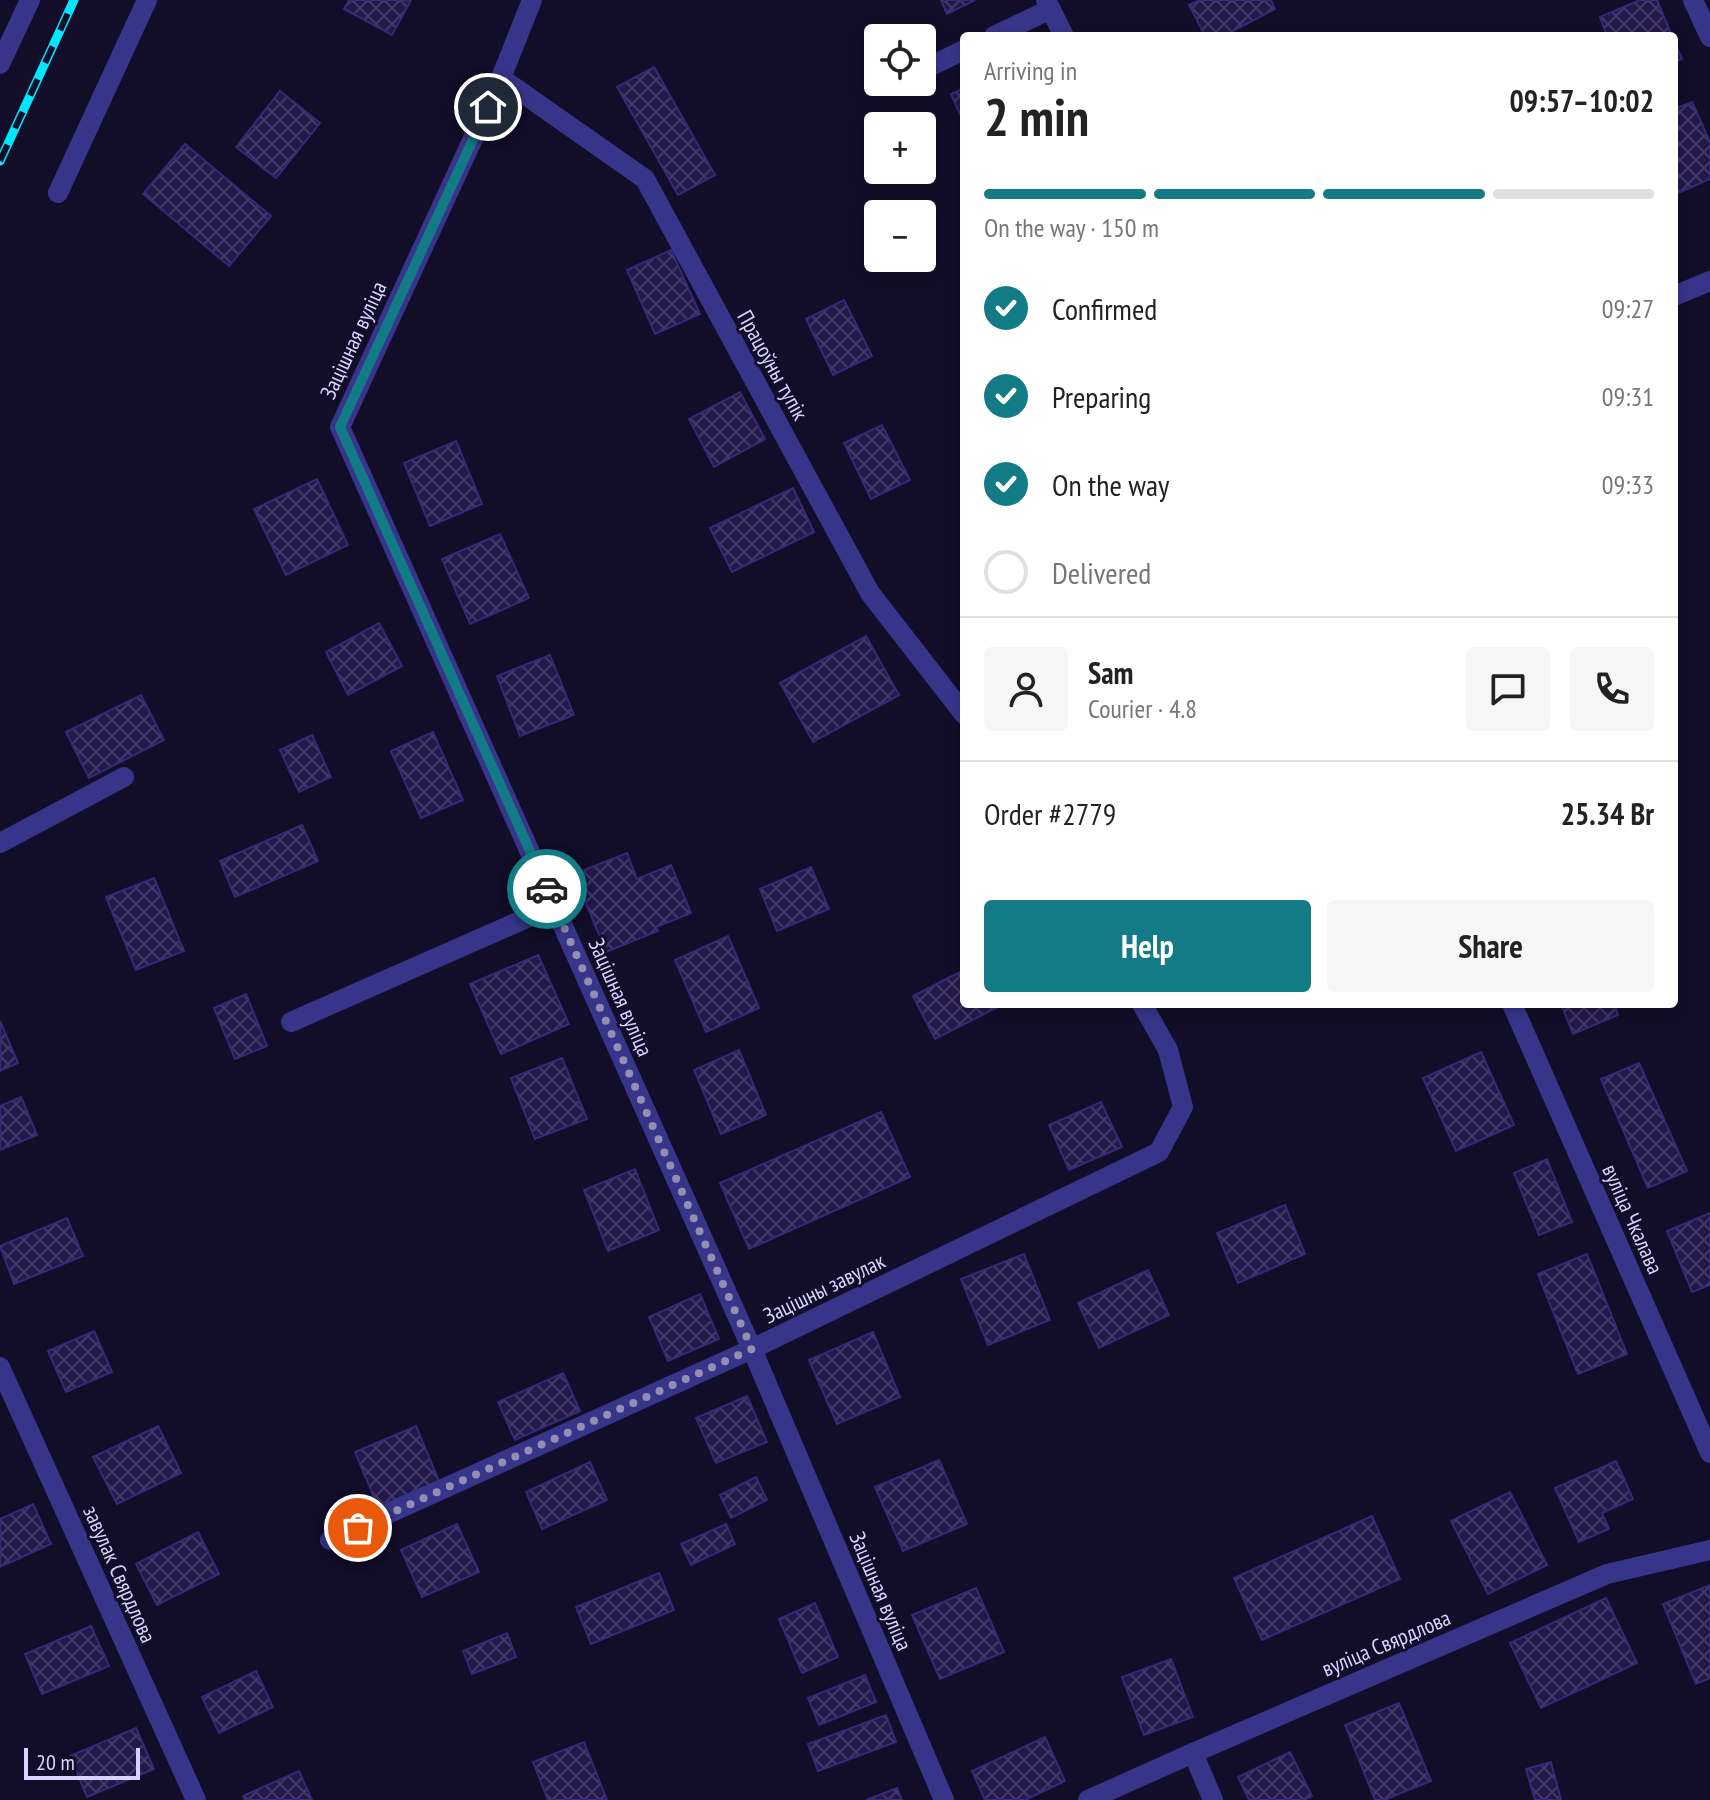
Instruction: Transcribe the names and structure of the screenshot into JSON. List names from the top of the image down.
{
  "streets": {
    "street": [
      "Зацішная вуліца",
      "Працоўны тупік",
      "вуліца Чкалава",
      "Зацішны завулак",
      "завулак Свярдлова",
      "вуліца Свярдлова"
    ]
  },
  "crossings": [
    ["Зацішная вуліца", "Працоўны тупік"],
    ["Зацішная вуліца", "Зацішны завулак"]
  ],
  "scale_bar": "20 m",
  "page": {
    "map_buttons": ["+", "−"],
    "heading": ["2 min", "Arriving in", "09:57–10:02"],
    "panel": [
      "Sam",
      "Courier · 4.8",
      "Order #2779",
      "25.34 Br"
    ],
    "bar": "On the way · 150 m",
    "list": [
      ["Confirmed", "09:27"],
      ["Preparing", "09:31"],
      ["On the way", "09:33"],
      "Delivered"
    ],
    "buttons": ["Help", "Share"],
    "scale": "20 m"
  }
}
